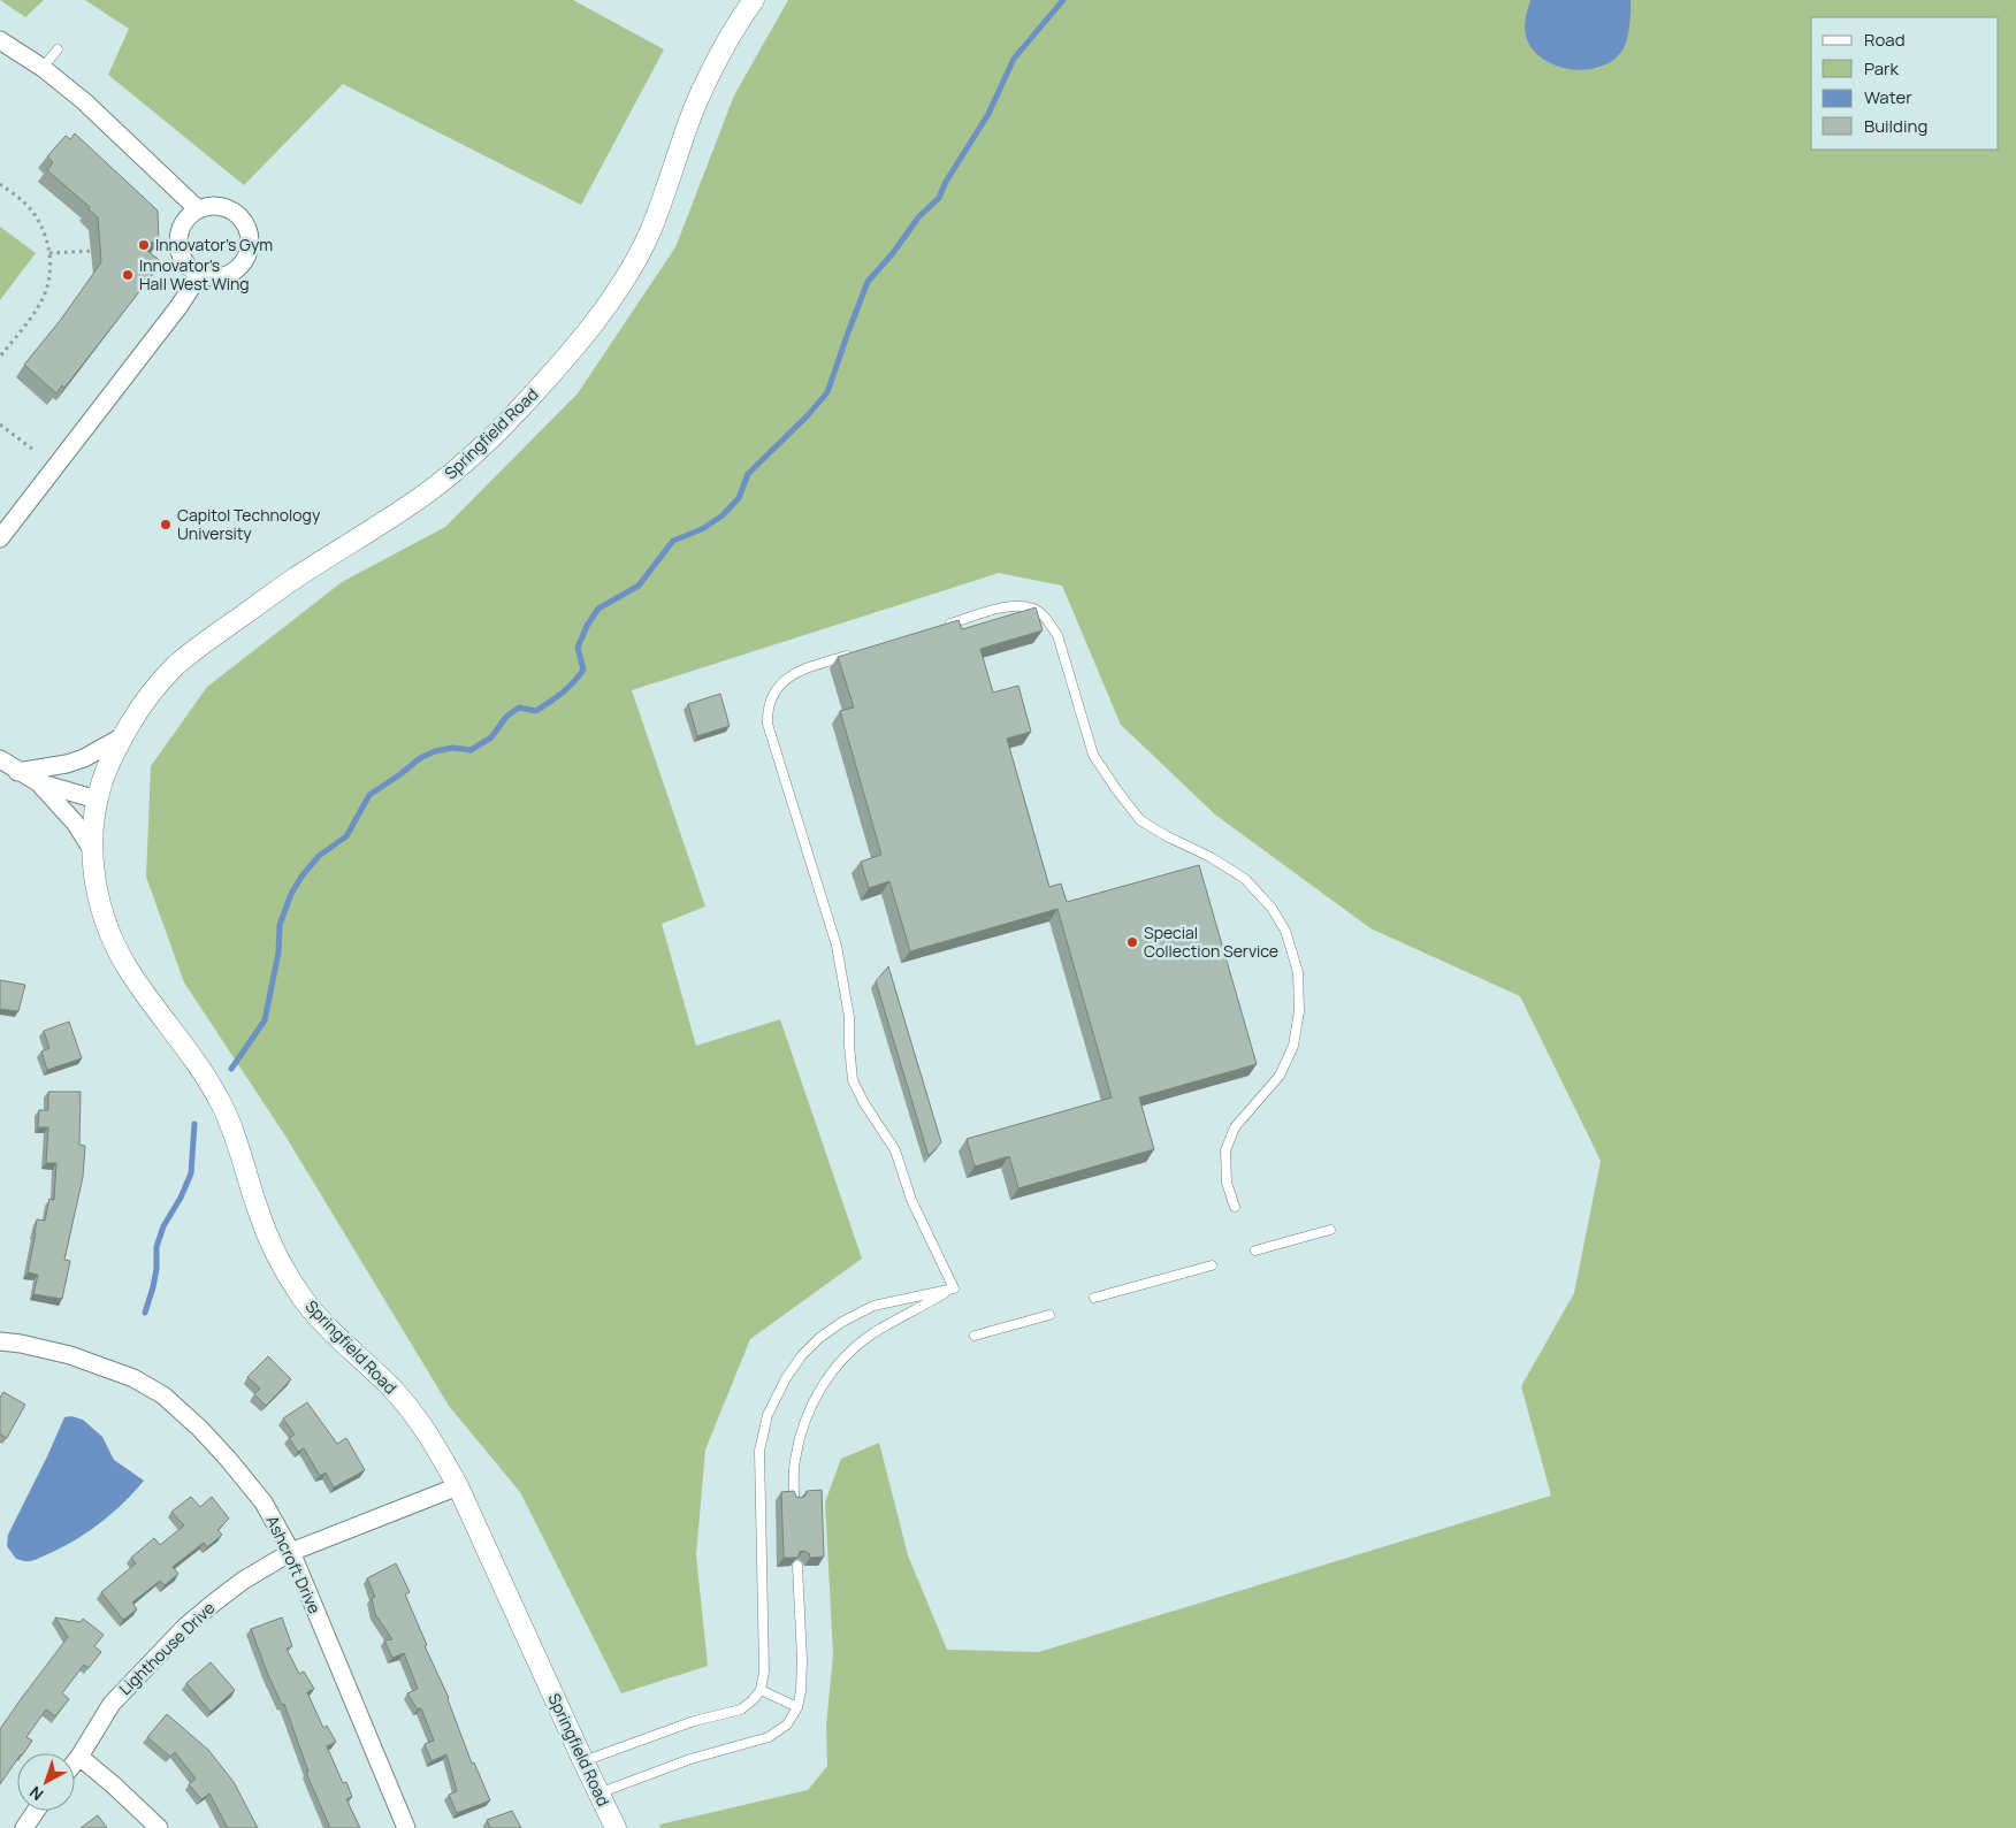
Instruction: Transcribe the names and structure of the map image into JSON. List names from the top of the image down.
{
  "streets": {
    "street": ["Springfield Road", "Ashcroft Drive", "Lighthouse Drive"]
  },
  "crossings": [
    ["Springfield Road", "Lighthouse Drive"],
    ["Ashcroft Drive", "Lighthouse Drive"]
  ],
  "places": [
    "Innovator's Gym",
    "Innovator's Hall West Wing",
    "Capitol Technology University",
    "Special Collection Service"
  ],
  "legend": [
    "Road",
    "Park",
    "Water",
    "Building"
  ],
  "north": "bottom left"
}
